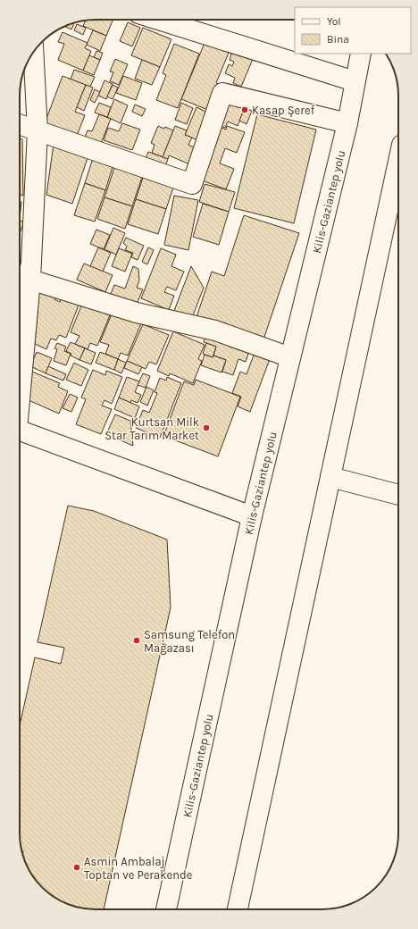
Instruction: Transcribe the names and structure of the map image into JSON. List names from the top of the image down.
{
  "streets": {
    "main road": ["Kilis-Gaziantep yolu"]
  },
  "places": [
    "Kasap Şeref",
    "Kurtsan Milk Star Tarım Market",
    "Samsung Telefon Mağazası",
    "Asmin Ambalaj Toptan ve Perakende"
  ],
  "legend": ["Yol", "Bina"]
}
